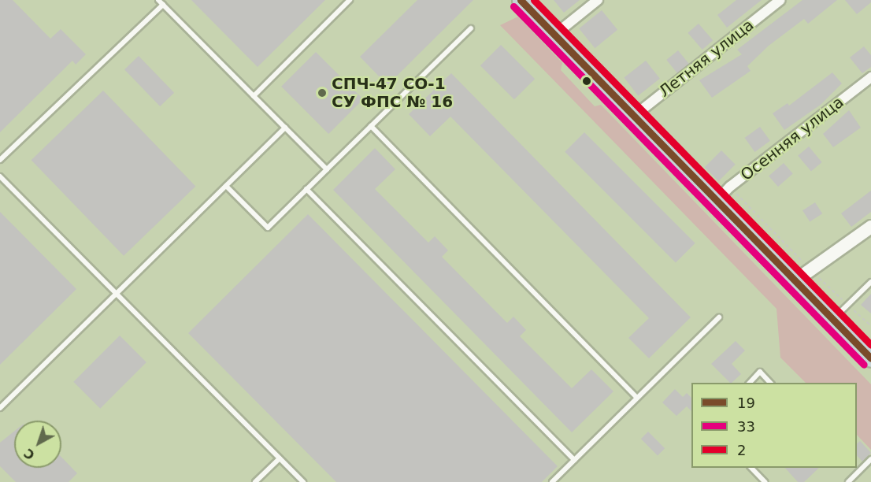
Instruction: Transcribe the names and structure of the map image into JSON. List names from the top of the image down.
{
  "streets": {
    "street": ["Летняя улица", "Осенняя улица"]
  },
  "places": ["СПЧ-47 СО-1 СУ ФПС № 16"],
  "lines": ["transit line 19", "transit line 2", "transit line 33"],
  "legend": ["19", "33", "2"],
  "north": "bottom left"
}
